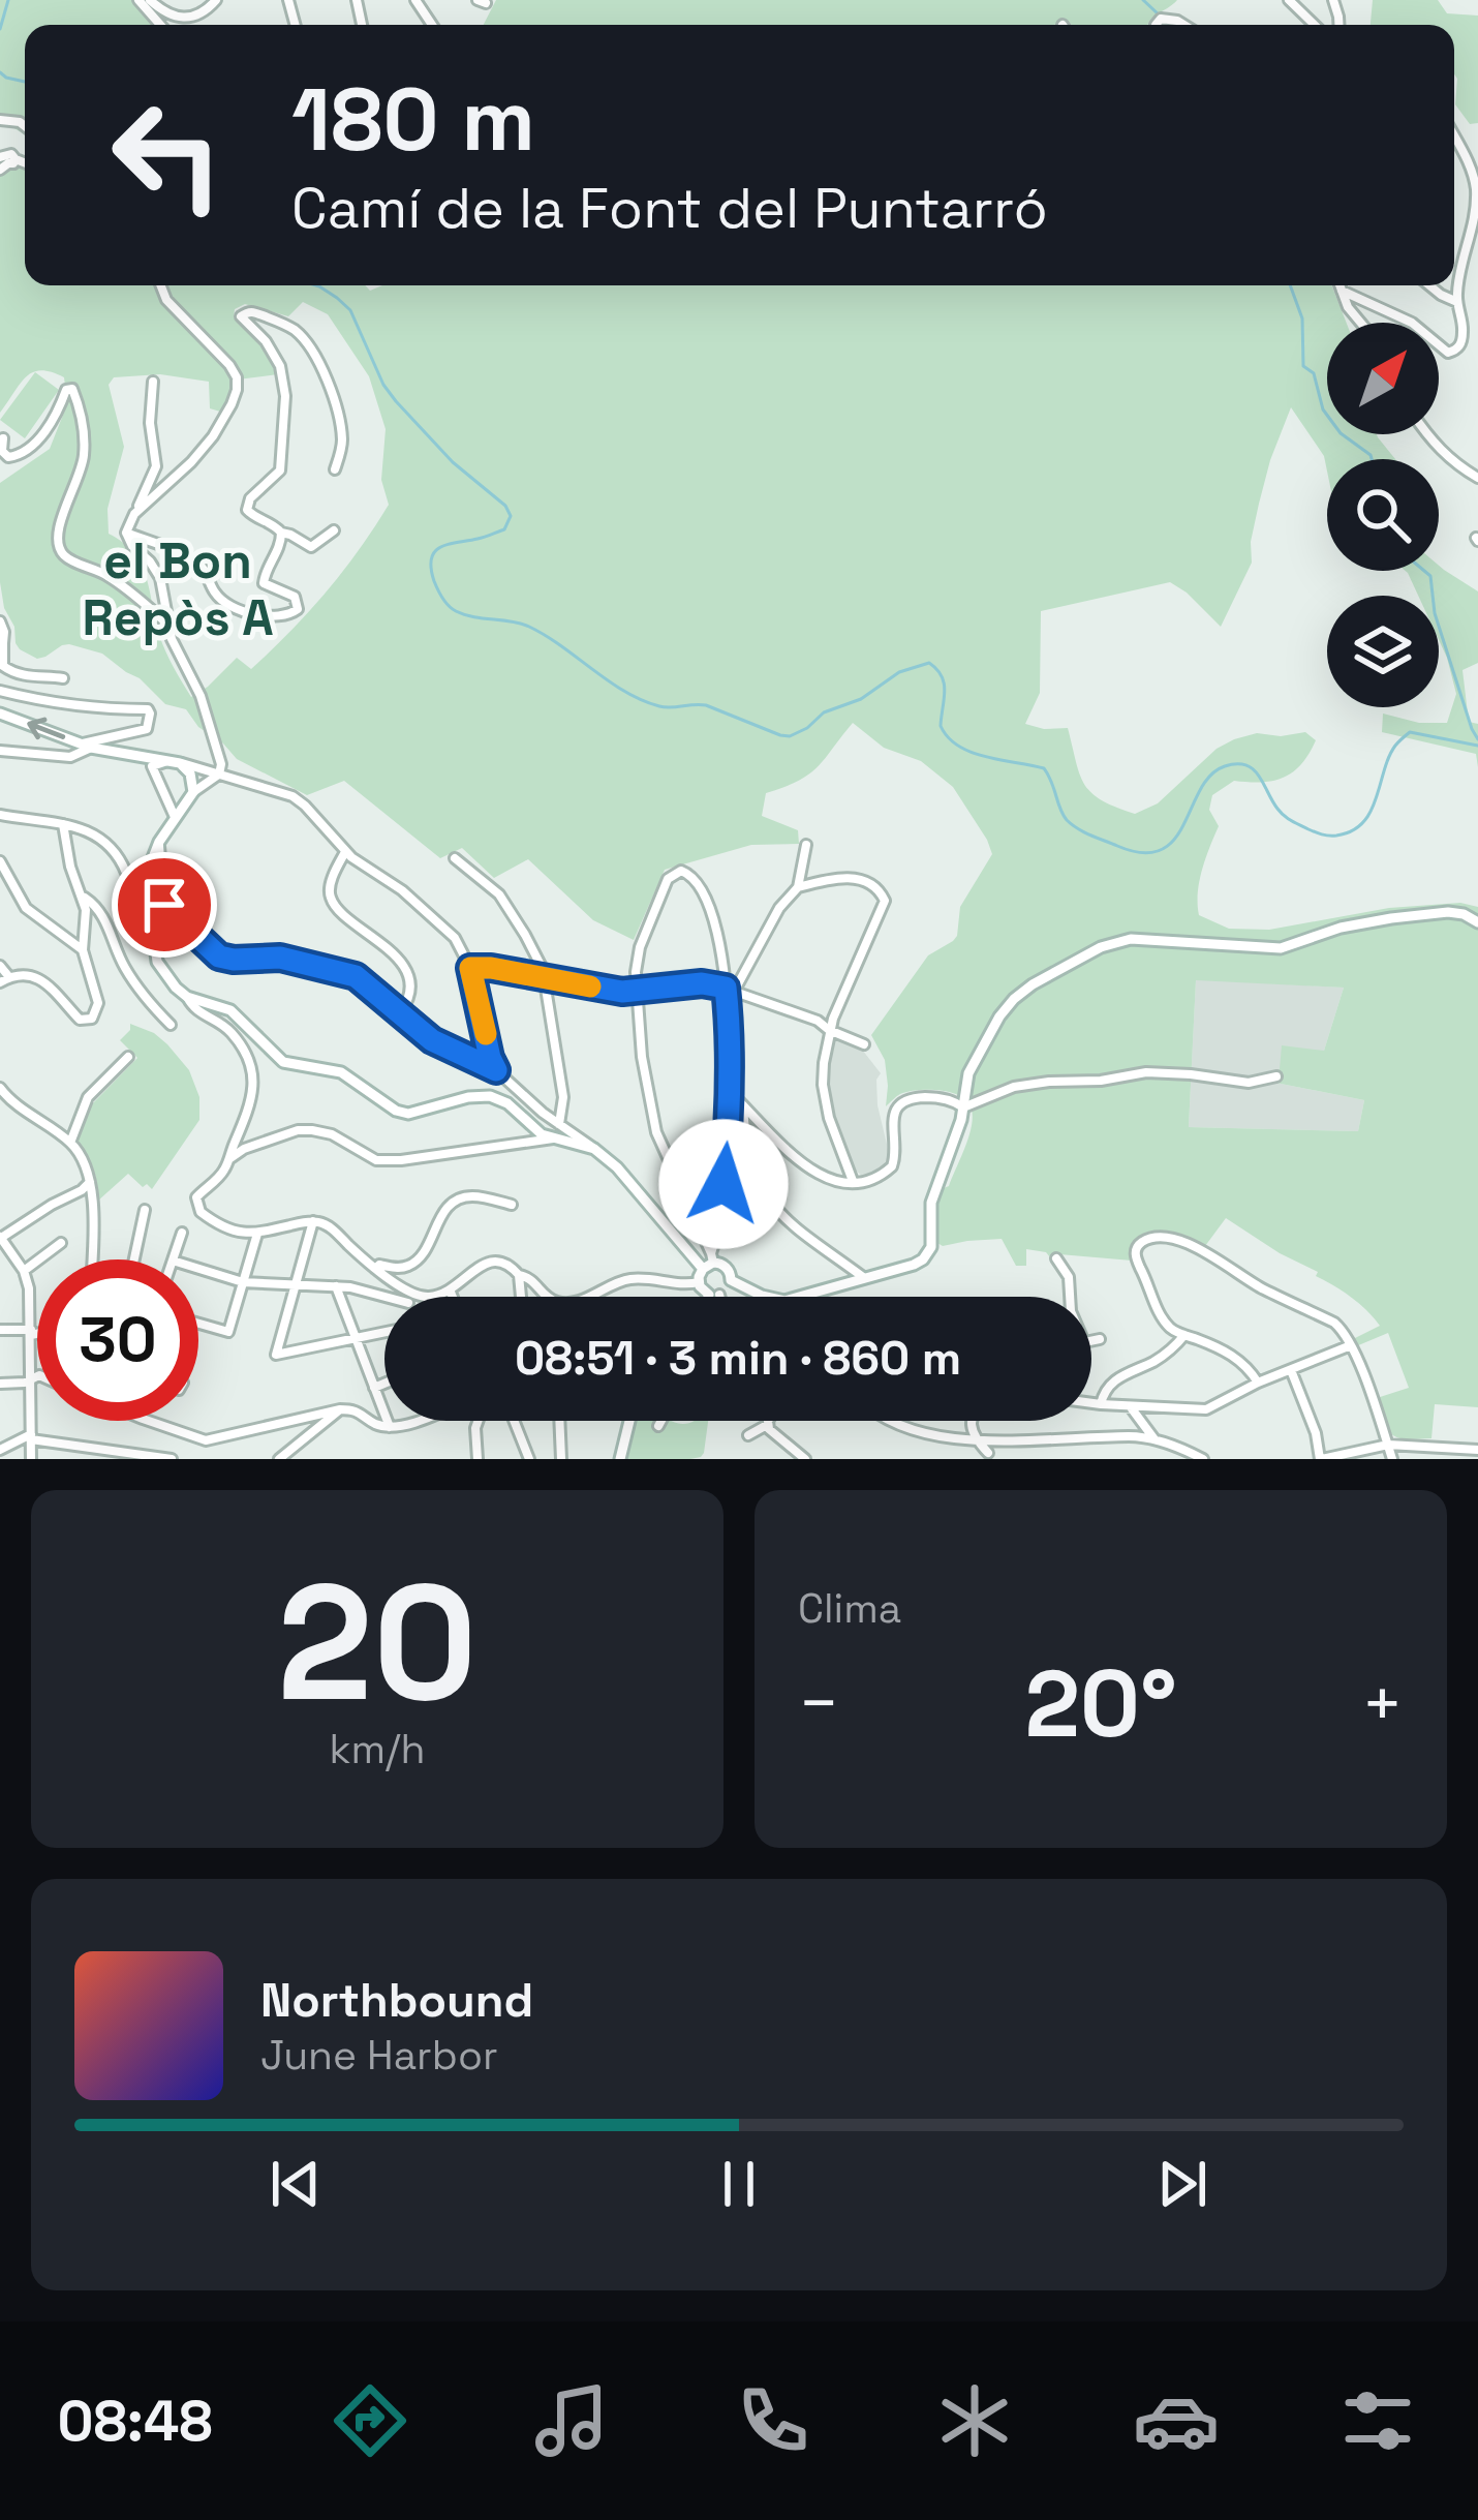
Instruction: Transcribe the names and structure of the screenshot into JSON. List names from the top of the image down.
{
  "districts": ["el Bon Repòs A"],
  "north": "top right",
  "page": {
    "turn": ["180 m", "Camí de la Font del Puntarró"],
    "limit": "30",
    "trip": "08:51 · 3 min · 860 m",
    "tile": [
      ["20", "km/h"],
      "Clima"
    ],
    "heat": ["−", "20°", "+"],
    "song": ["Northbound", "June Harbor"],
    "tabs": "08:48"
  }
}
